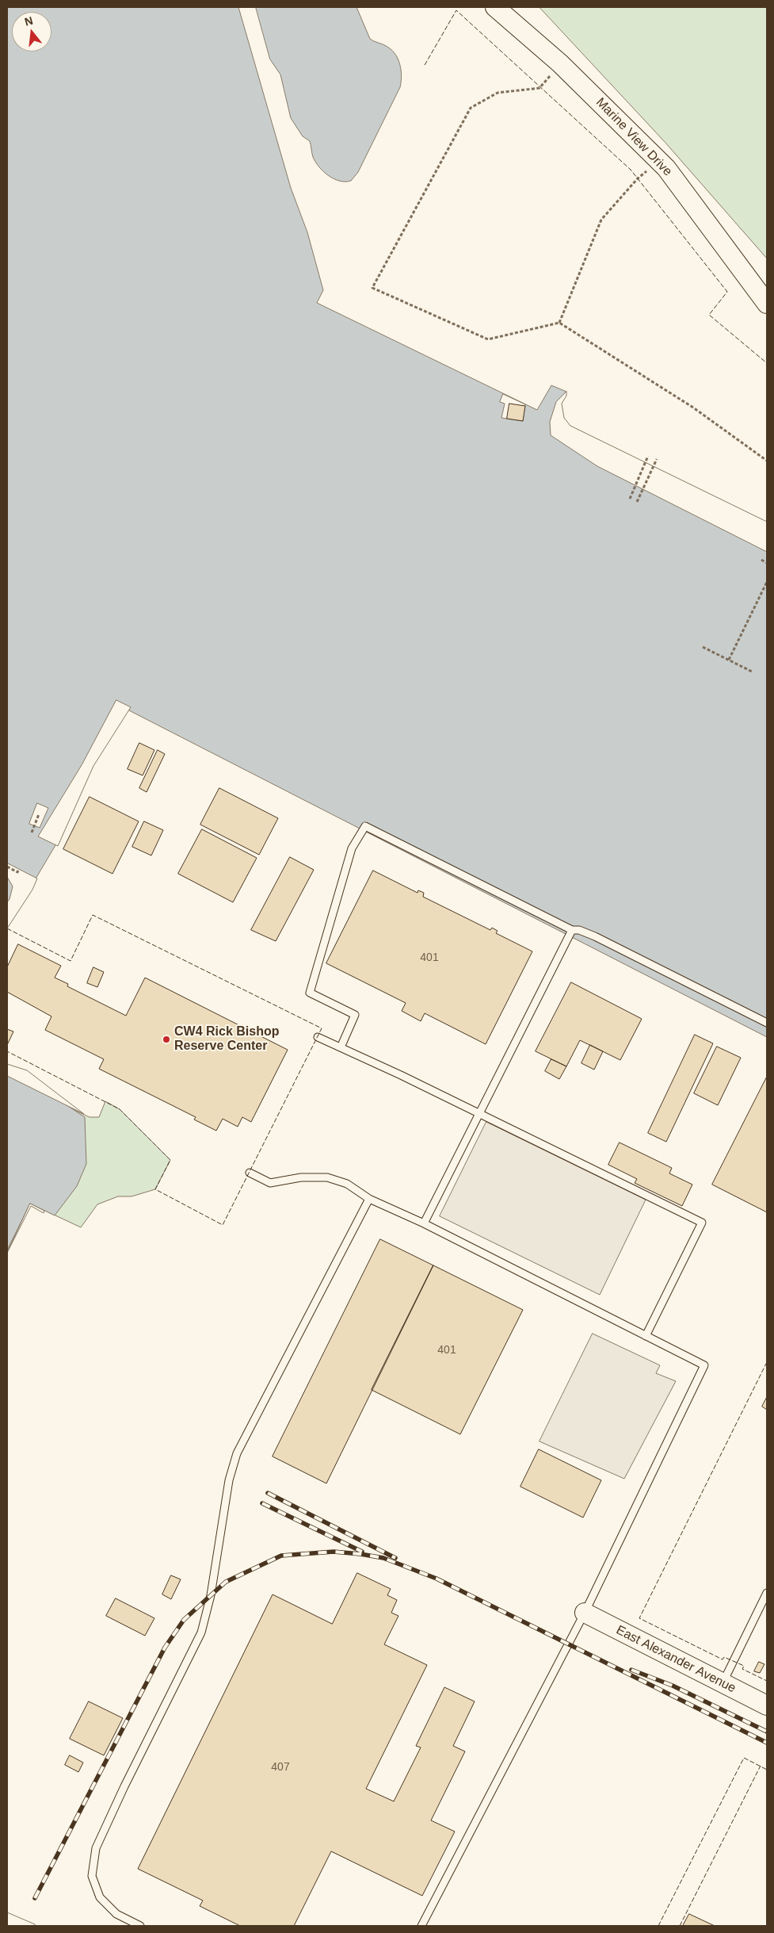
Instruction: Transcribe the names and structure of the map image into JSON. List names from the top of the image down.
{
  "streets": {
    "main road": ["Marine View Drive", "East Alexander Avenue"]
  },
  "places": ["CW4 Rick Bishop Reserve Center"],
  "house_numbers": ["401", "401", "407"],
  "north": "top"
}
